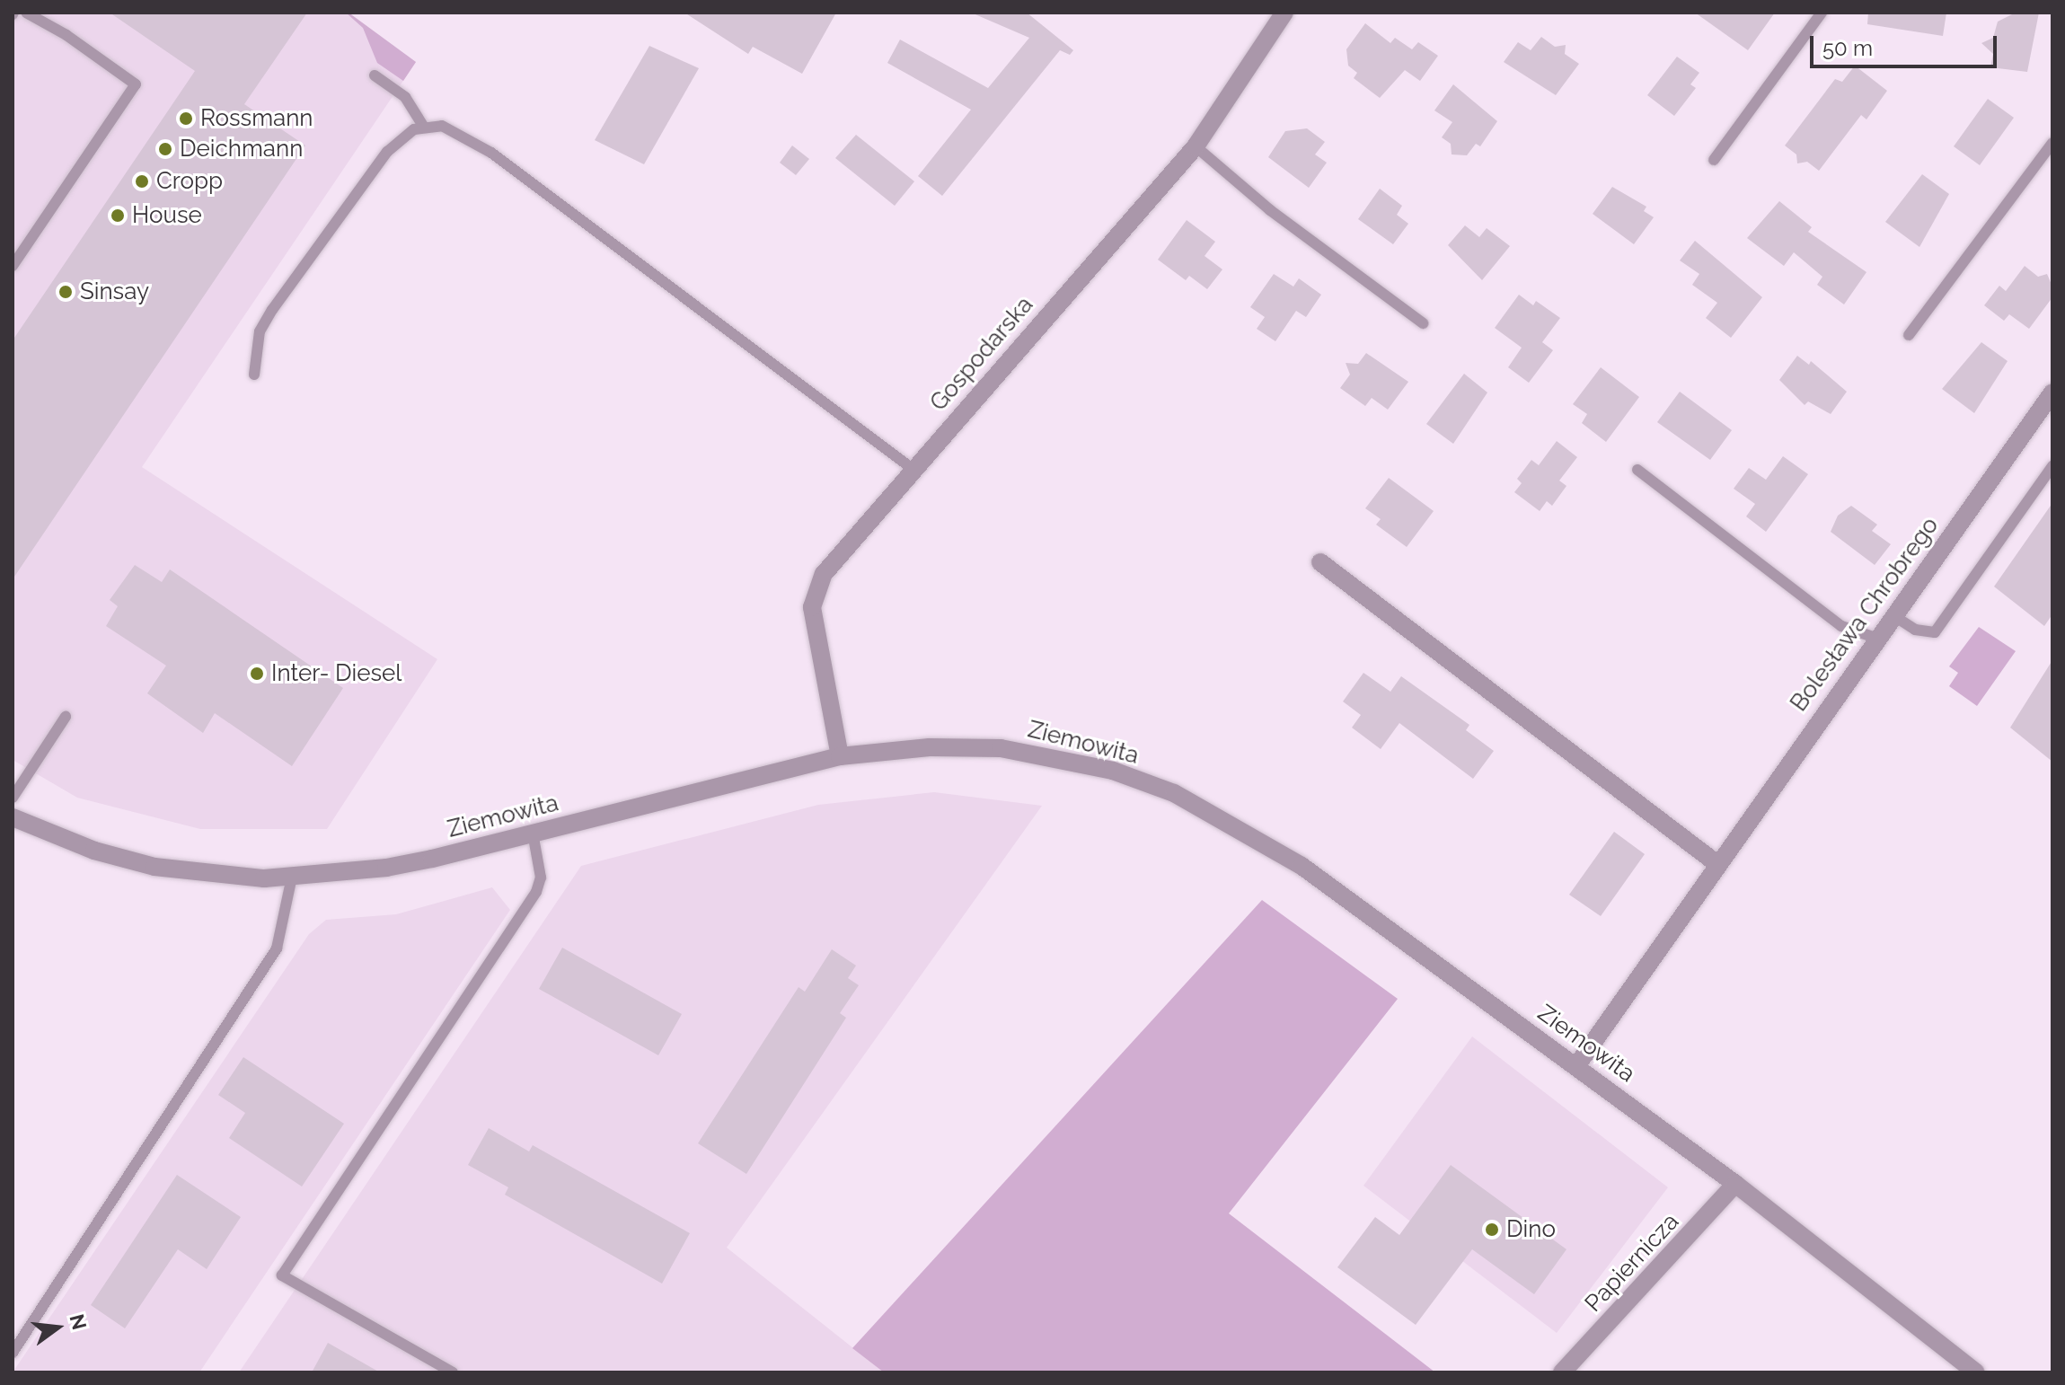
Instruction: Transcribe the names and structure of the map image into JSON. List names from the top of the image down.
{
  "streets": {
    "street": [
      "Gospodarska",
      "Bolesława Chrobrego",
      "Ziemowita",
      "Papiernicza"
    ]
  },
  "crossings": [
    ["Gospodarska", "Ziemowita"],
    ["Bolesława Chrobrego", "Ziemowita"],
    ["Ziemowita", "Papiernicza"]
  ],
  "places": [
    "Rossmann",
    "Deichmann",
    "Cropp",
    "House",
    "Sinsay",
    "Inter- Diesel",
    "Dino"
  ],
  "scale_bar": "50 m",
  "north": "right"
}
